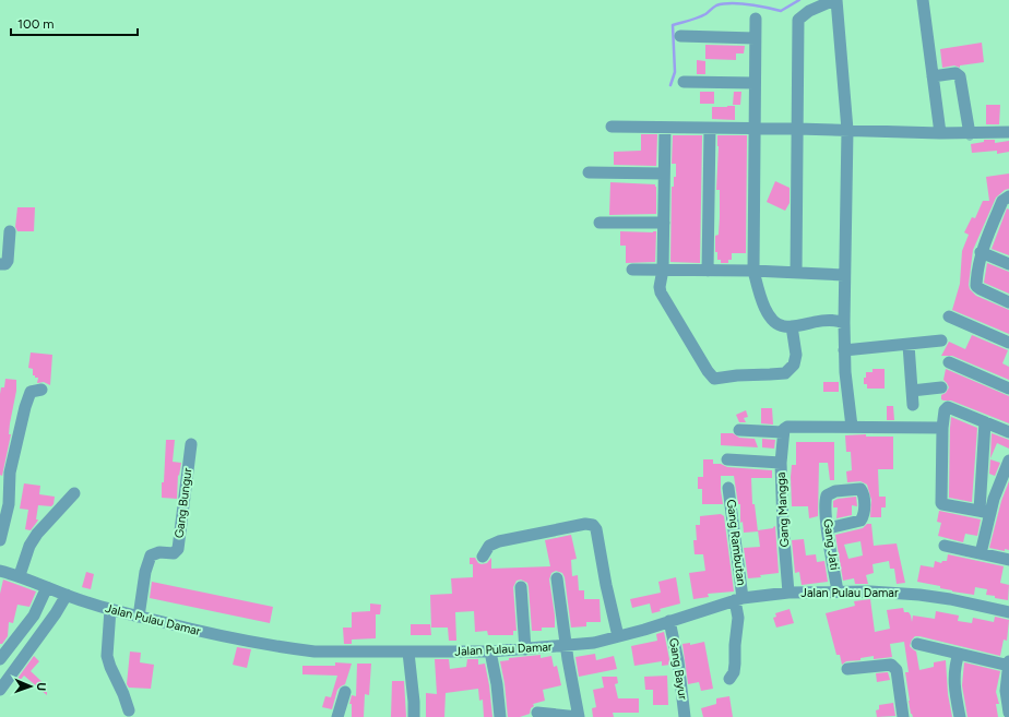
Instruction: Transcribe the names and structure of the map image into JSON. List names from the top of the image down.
{
  "streets": {
    "street": [
      "Gang Bungur",
      "Gang Mangga",
      "Gang Rambutan",
      "Gang Jati",
      "Jalan Pulau Damar",
      "Gang Bayur"
    ]
  },
  "crossings": [
    ["Gang Bungur", "Jalan Pulau Damar"],
    ["Gang Mangga", "Jalan Pulau Damar"],
    ["Gang Rambutan", "Jalan Pulau Damar"],
    ["Gang Jati", "Jalan Pulau Damar"],
    ["Jalan Pulau Damar", "Gang Bayur"]
  ],
  "scale_bar": "100 m",
  "north": "right"
}
